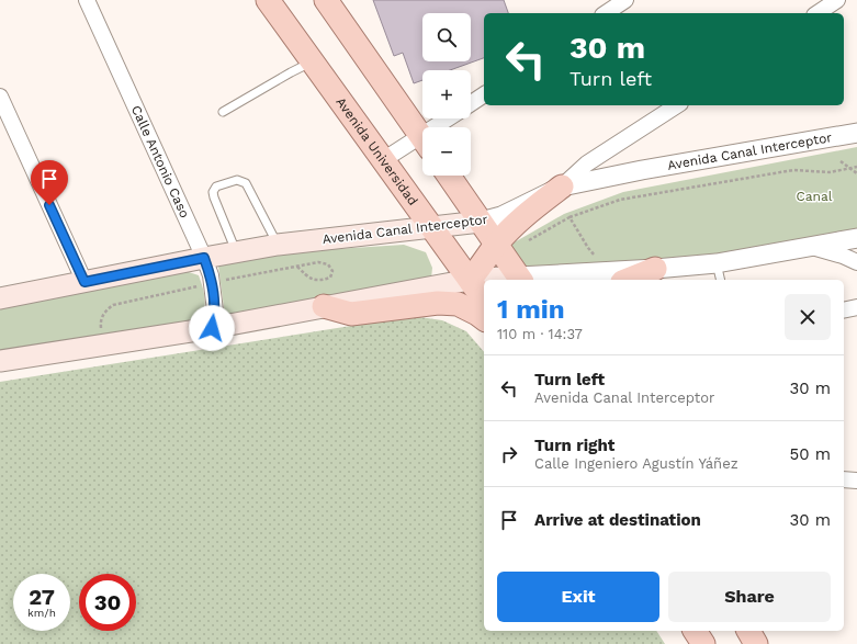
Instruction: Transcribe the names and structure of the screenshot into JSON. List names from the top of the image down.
{
  "streets": {
    "main road": ["Avenida Universidad", "Avenida Canal Interceptor"],
    "street": ["Calle Antonio Caso"]
  },
  "crossings": [
    ["Avenida Universidad", "Avenida Canal Interceptor"],
    ["Avenida Canal Interceptor", "Calle Antonio Caso"]
  ],
  "parks": ["Canal"],
  "page": {
    "map_buttons": ["+", "−"],
    "turn": ["30 m", "Turn left"],
    "heading": ["1 min", "110 m · 14:37"],
    "list": [
      {
        "name": "Turn left",
        "note": "Avenida Canal Interceptor",
        "value": "30 m"
      },
      {
        "name": "Turn right",
        "note": "Calle Ingeniero Agustín Yáñez",
        "value": "50 m"
      },
      {
        "name": "Arrive at destination",
        "value": "30 m"
      }
    ],
    "buttons": ["Exit", "Share"],
    "speed": "27 km/h",
    "limit": "30"
  }
}
